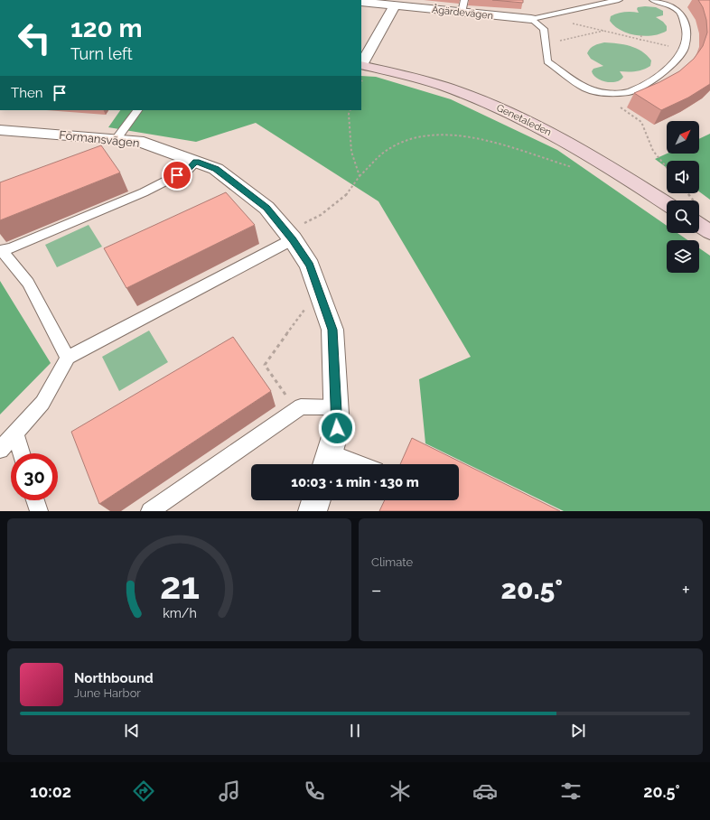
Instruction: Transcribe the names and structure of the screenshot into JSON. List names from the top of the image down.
{
  "streets": {
    "main road": ["Genetaleden"],
    "street": ["Ågärdevägen", "Förmansvägen"]
  },
  "north": "top right",
  "page": {
    "turn": ["120 m", "Turn left"],
    "then": "Then",
    "limit": "30",
    "trip": "10:03 · 1 min · 130 m",
    "tile": "Climate",
    "heat": ["−", "20.5°", "+"],
    "song": ["Northbound", "June Harbor"],
    "tabs": ["10:02", "20.5°"],
    "gauge": ["21", "km/h"]
  }
}
